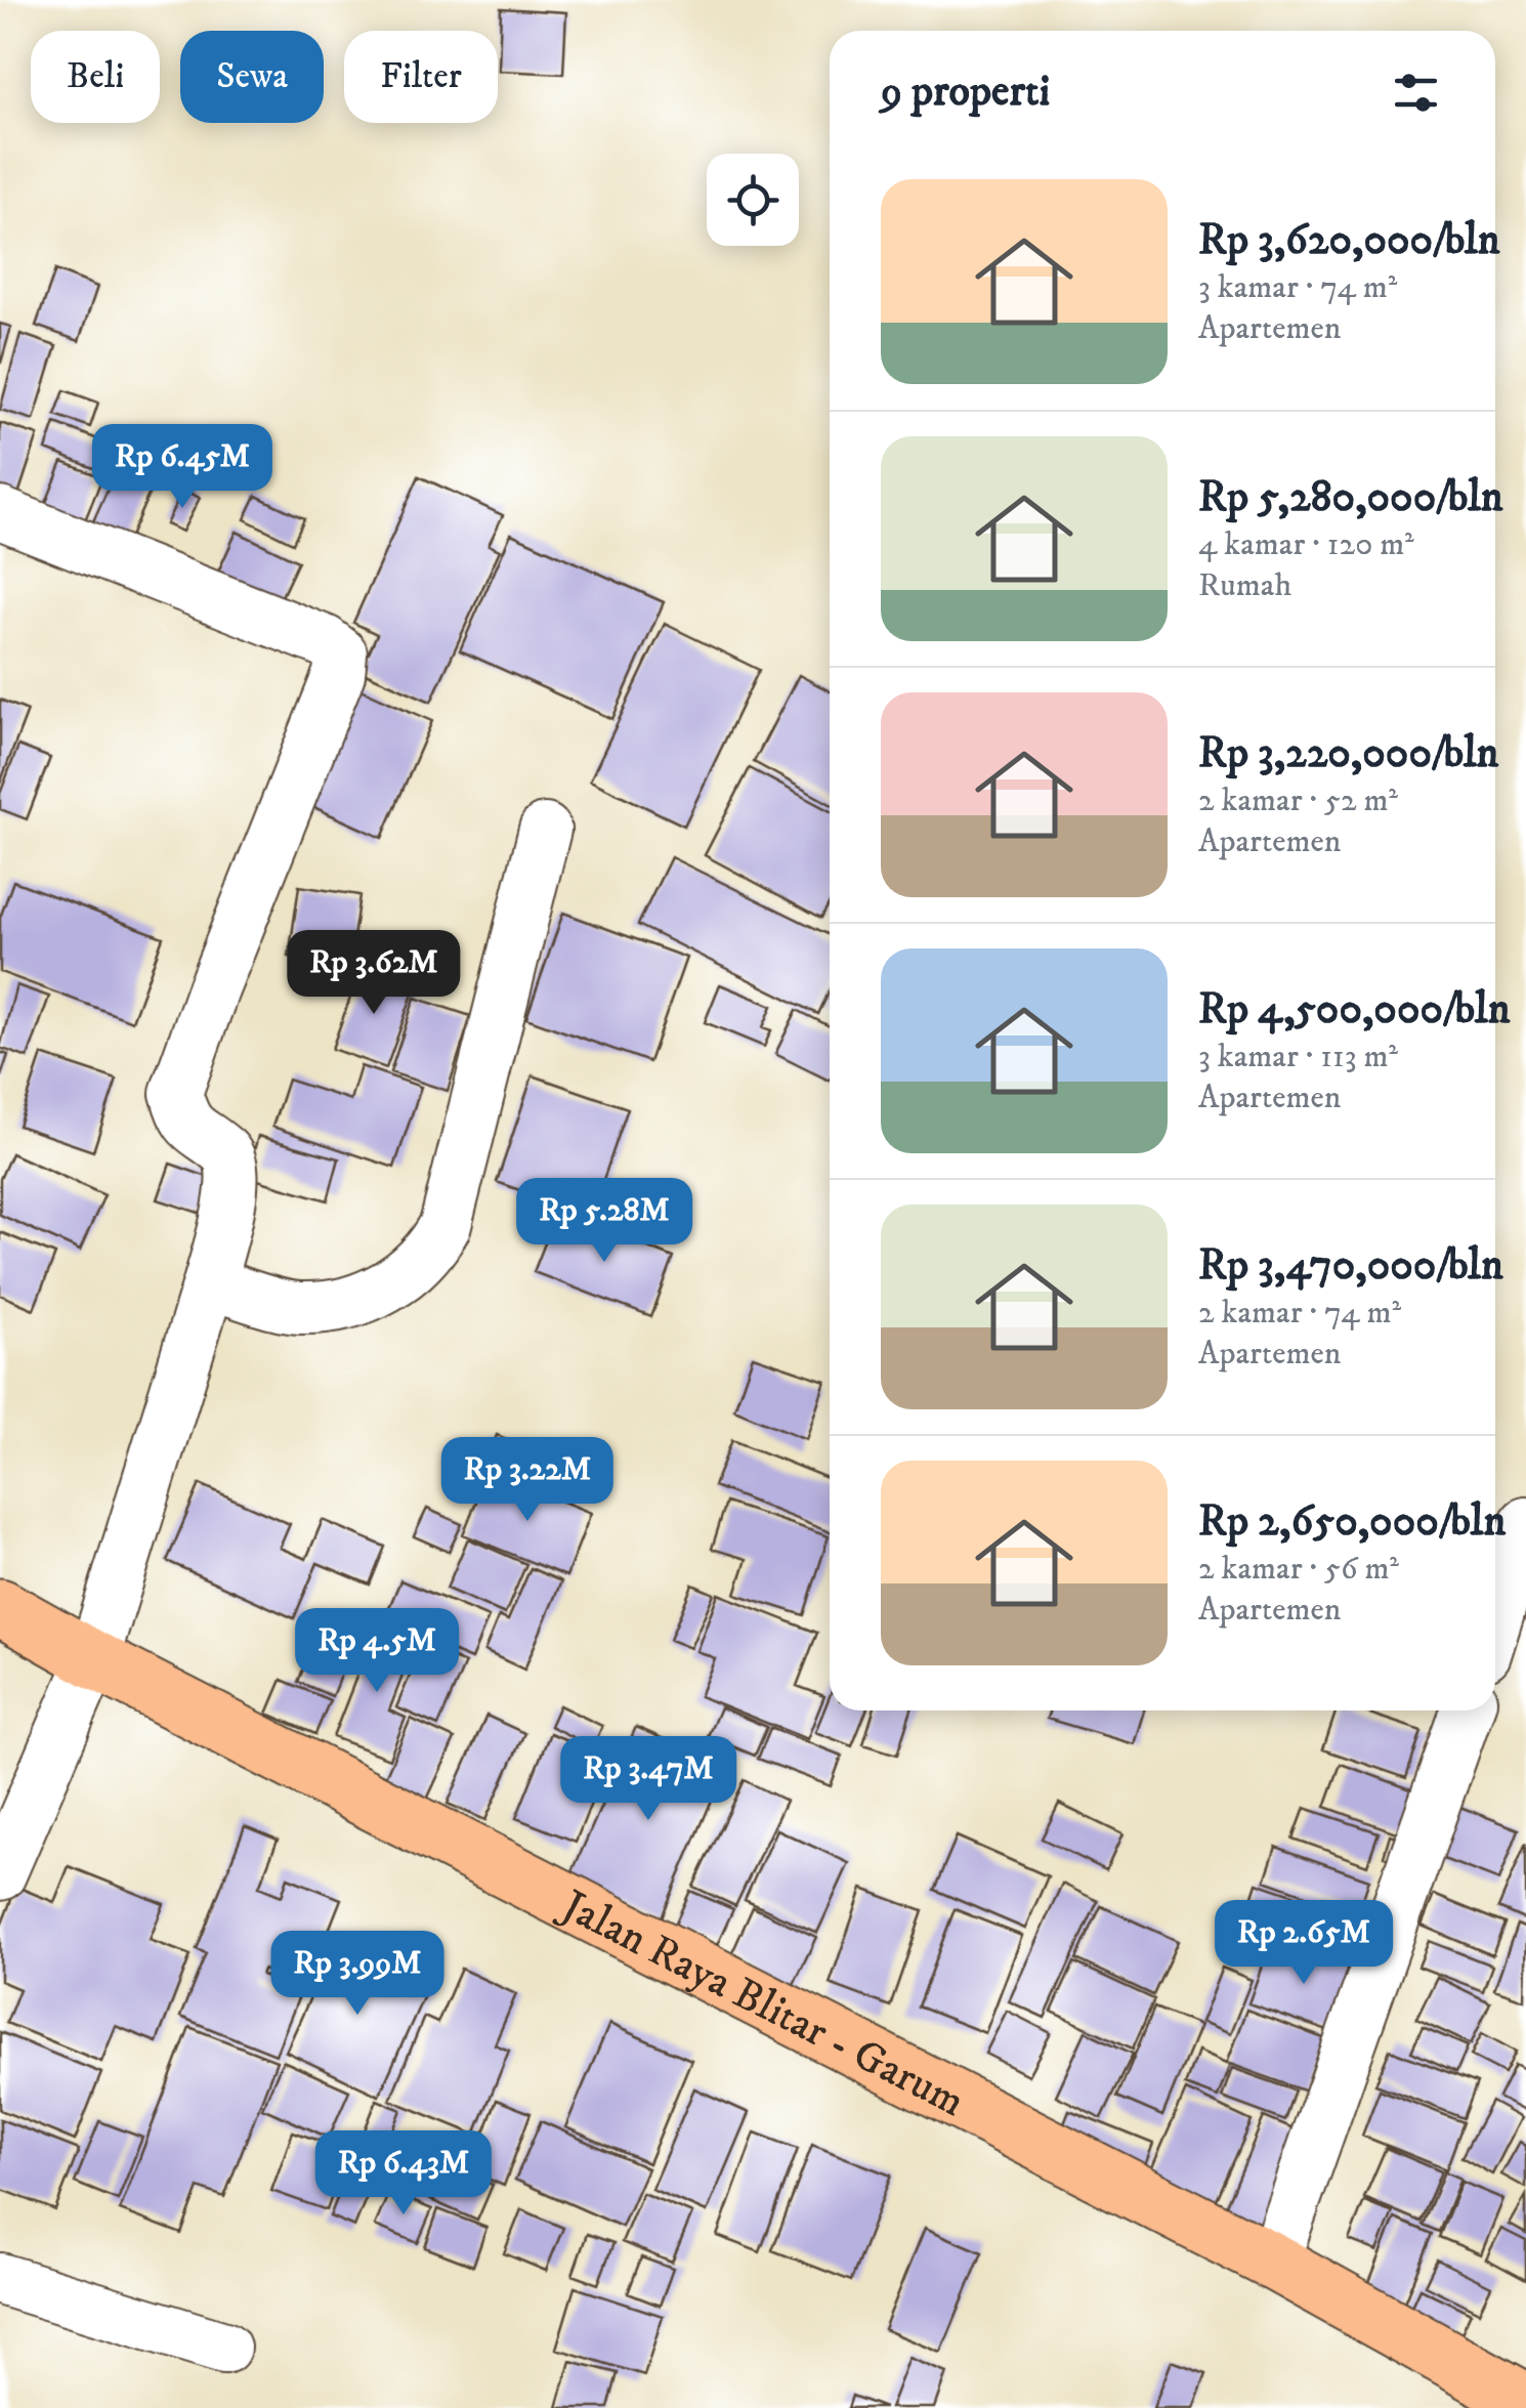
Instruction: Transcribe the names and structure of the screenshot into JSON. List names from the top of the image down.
{
  "streets": {
    "highway": ["Jalan Raya Blitar - Garum"]
  },
  "page": {
    "chip": ["Beli", "Sewa", "Filter"],
    "heading": "9 properti",
    "list": [
      {
        "name": "Rp 3,620,000/bln",
        "note": "3 kamar · 74 m² · Apartemen"
      },
      {
        "name": "Rp 5,280,000/bln",
        "note": "4 kamar · 120 m² · Rumah"
      },
      {
        "name": "Rp 3,220,000/bln",
        "note": "2 kamar · 52 m² · Apartemen"
      },
      {
        "name": "Rp 4,500,000/bln",
        "note": "3 kamar · 113 m² · Apartemen"
      },
      {
        "name": "Rp 3,470,000/bln",
        "note": "2 kamar · 74 m² · Apartemen"
      },
      {
        "name": "Rp 2,650,000/bln",
        "note": "2 kamar · 56 m² · Apartemen"
      }
    ],
    "price": [
      "Rp 6.45M",
      "Rp 3.62M",
      "Rp 5.28M",
      "Rp 3.22M",
      "Rp 4.5M",
      "Rp 3.47M",
      "Rp 2.65M",
      "Rp 3.99M",
      "Rp 6.43M"
    ]
  }
}
